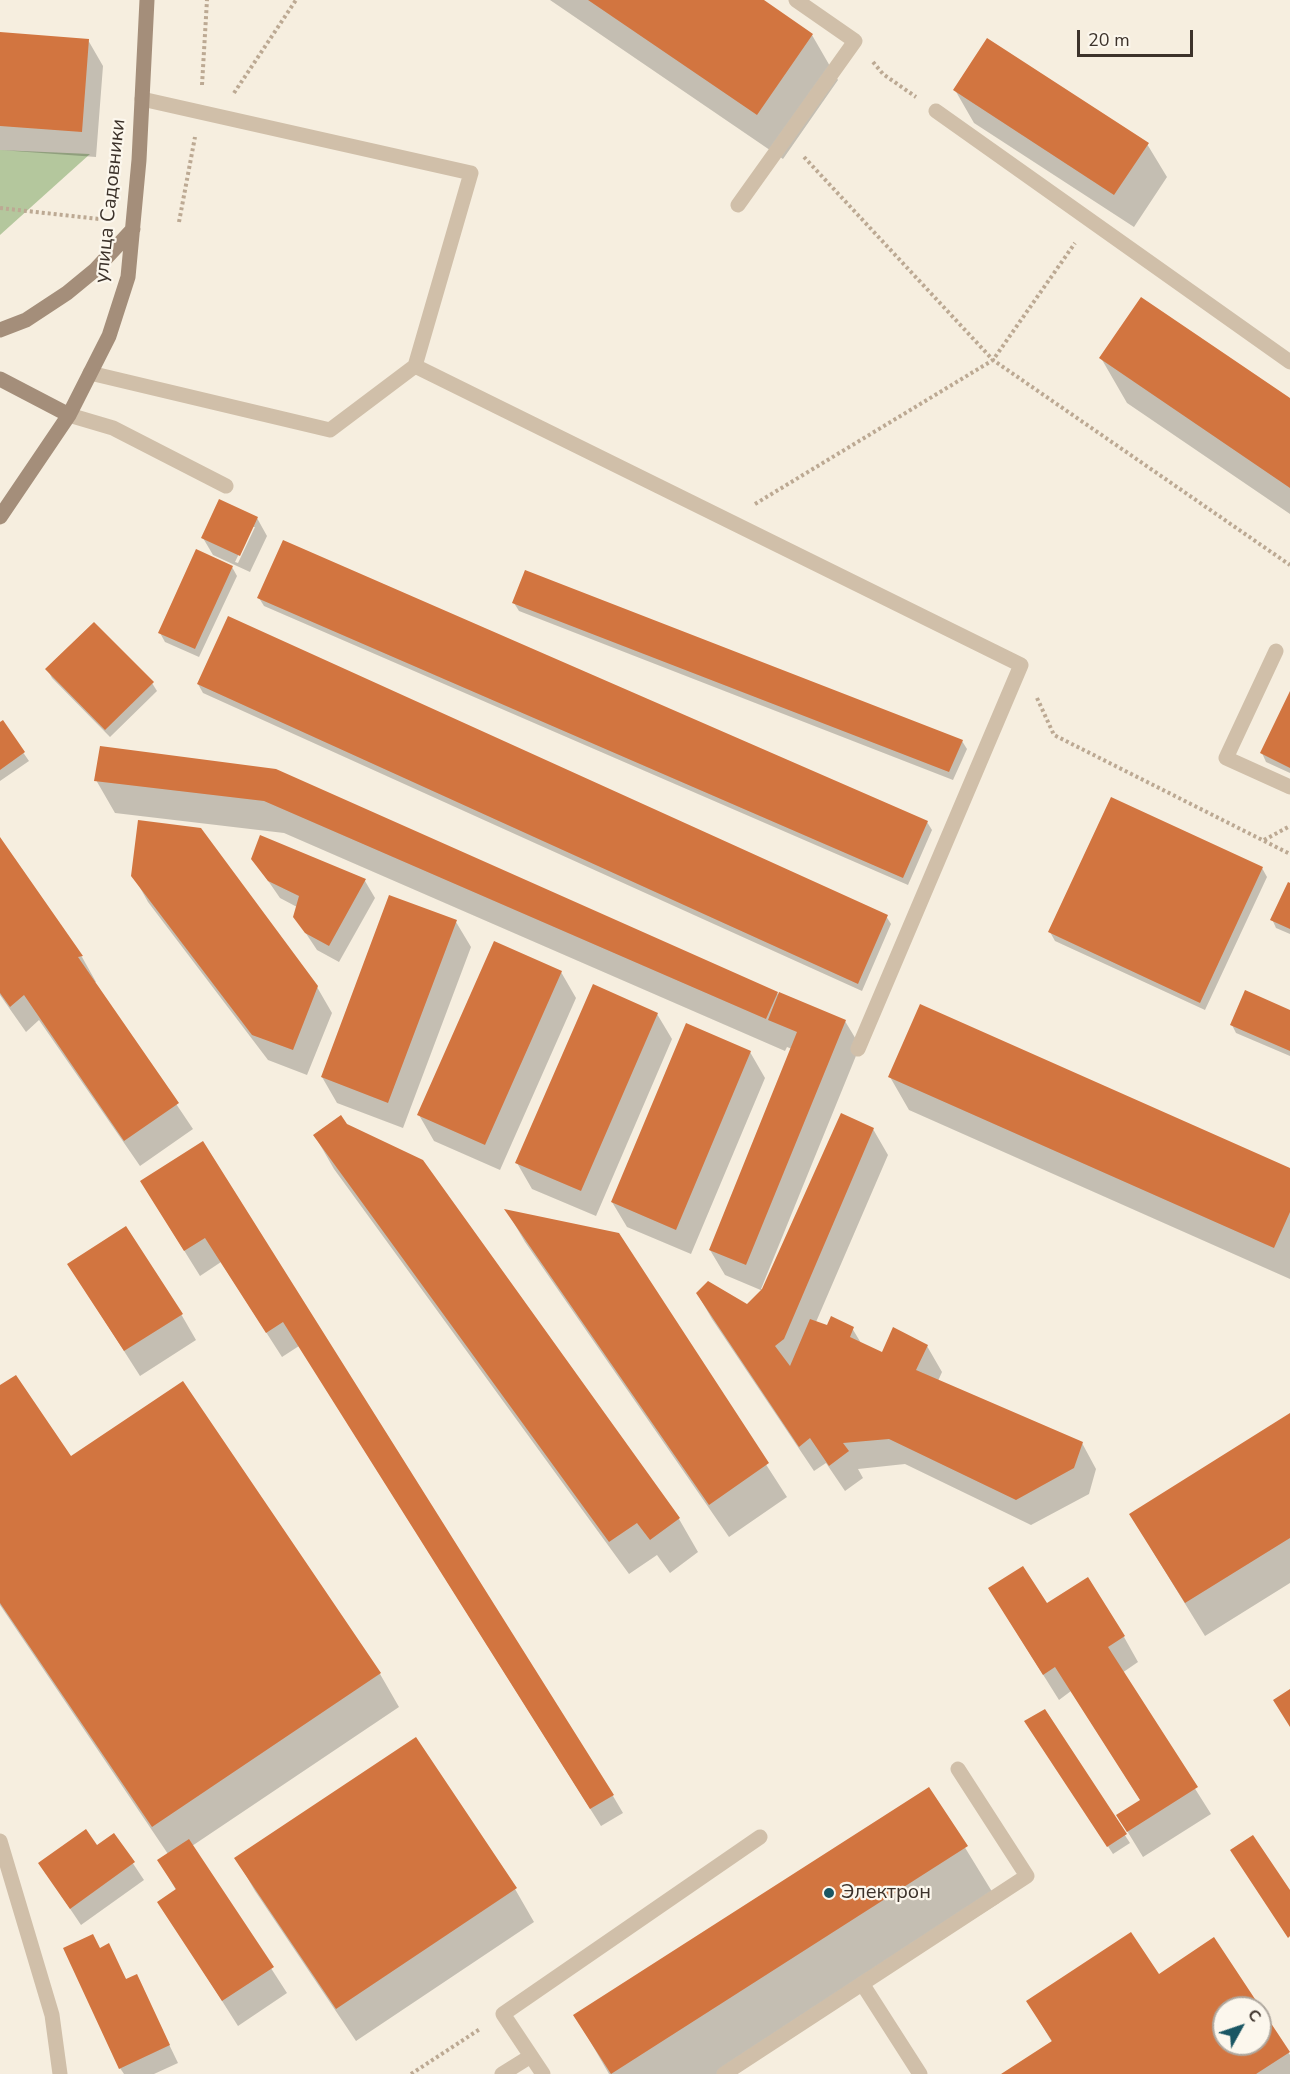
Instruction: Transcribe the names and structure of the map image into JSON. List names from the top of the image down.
{
  "streets": {
    "street": ["улица Садовники"]
  },
  "places": ["Электрон"],
  "scale_bar": "20 m",
  "north": "top right"
}
